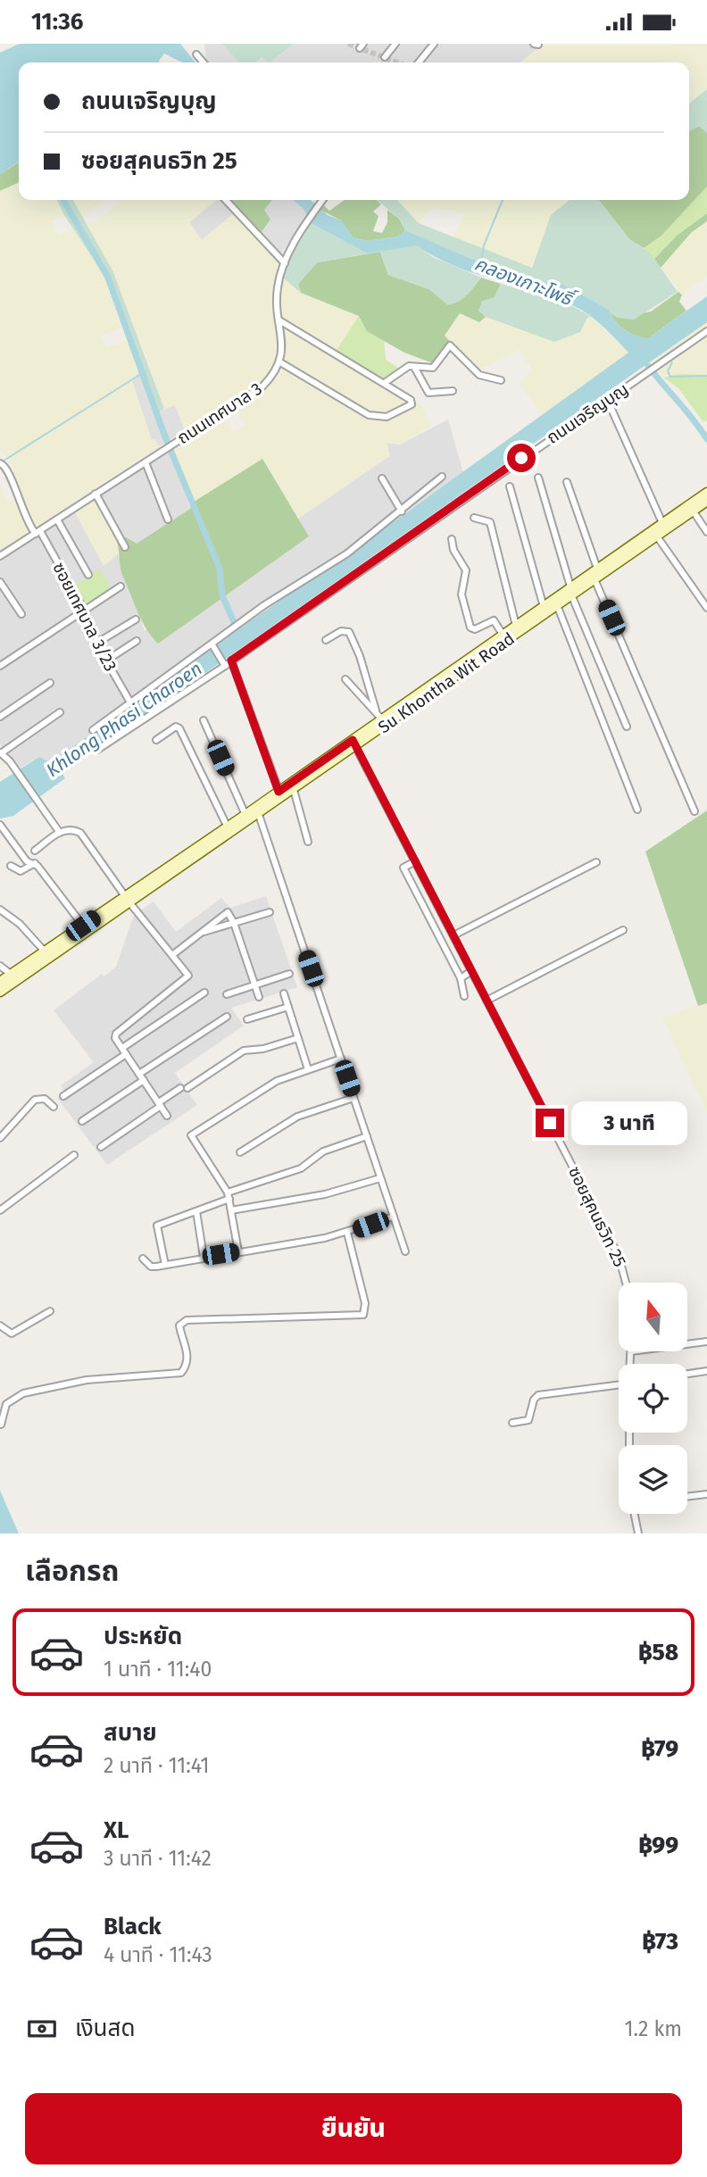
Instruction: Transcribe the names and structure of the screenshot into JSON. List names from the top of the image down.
{
  "streets": {
    "main road": ["Su Khontha Wit Road"],
    "street": [
      "ถนนเทศบาล 3",
      "ถนนเจริญบุญ",
      "ซอยเทศบาล 3/23",
      "ซอยสุคนธวิท 25"
    ]
  },
  "crossings": [
    ["ถนนเทศบาล 3", "ซอยเทศบาล 3/23"],
    ["Su Khontha Wit Road", "ซอยสุคนธวิท 25"]
  ],
  "water": ["คลองเกาะโพธิ์", "Khlong Phasi Charoen"],
  "north": "top",
  "page": {
    "status": "11:36",
    "banner": ["ถนนเจริญบุญ", "ซอยสุคนธวิท 25"],
    "bubble": "3 นาที",
    "heading": "เลือกรถ",
    "list": [
      {
        "name": "ประหยัด",
        "note": "1 นาที · 11:40",
        "value": "฿58"
      },
      {
        "name": "สบาย",
        "note": "2 นาที · 11:41",
        "value": "฿79"
      },
      {
        "name": "XL",
        "note": "3 นาที · 11:42",
        "value": "฿99"
      },
      {
        "name": "Black",
        "note": "4 นาที · 11:43",
        "value": "฿73"
      }
    ],
    "pay": ["เงินสด", "1.2 km"],
    "buttons": "ยืนยัน"
  }
}
